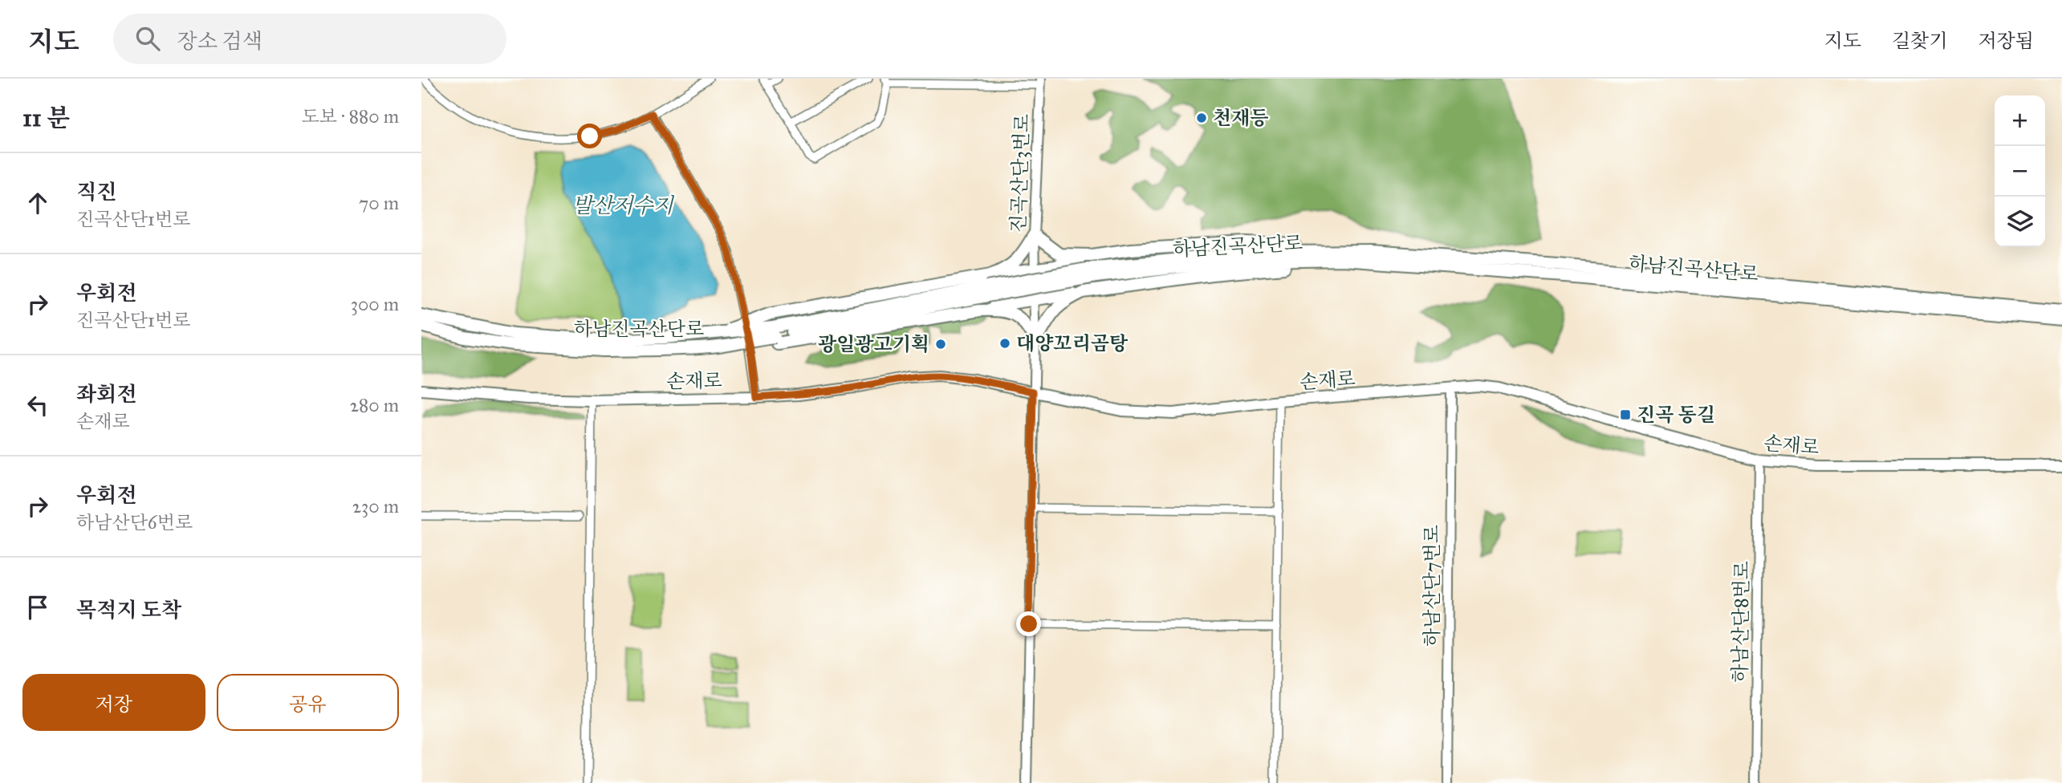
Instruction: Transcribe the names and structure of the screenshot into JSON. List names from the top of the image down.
{
  "streets": {
    "highway": ["하남진곡산단로"],
    "main road": ["손재로"],
    "street": ["진곡산단3번로", "하남산단7번로", "하남산단8번로"]
  },
  "crossings": [
    ["진곡산단3번로", "손재로"],
    ["손재로", "하남산단7번로"],
    ["손재로", "하남산단8번로"]
  ],
  "water": ["발산저수지"],
  "places": {
    "other": ["천재등", "대양꼬리곰탕", "광일광고기획"],
    "transit": ["진곡 동길"]
  },
  "page": {
    "header": "지도",
    "search": "장소 검색",
    "nav": ["지도", "길찾기", "저장됨"],
    "heading": ["11 분", "도보 · 880 m"],
    "map_buttons": ["+", "−"],
    "list": [
      ["직진", "진곡산단1번로", "70 m"],
      ["우회전", "진곡산단1번로", "300 m"],
      ["좌회전", "손재로", "280 m"],
      ["우회전", "하남산단6번로", "230 m"],
      "목적지 도착"
    ],
    "buttons": ["저장", "공유"]
  }
}
